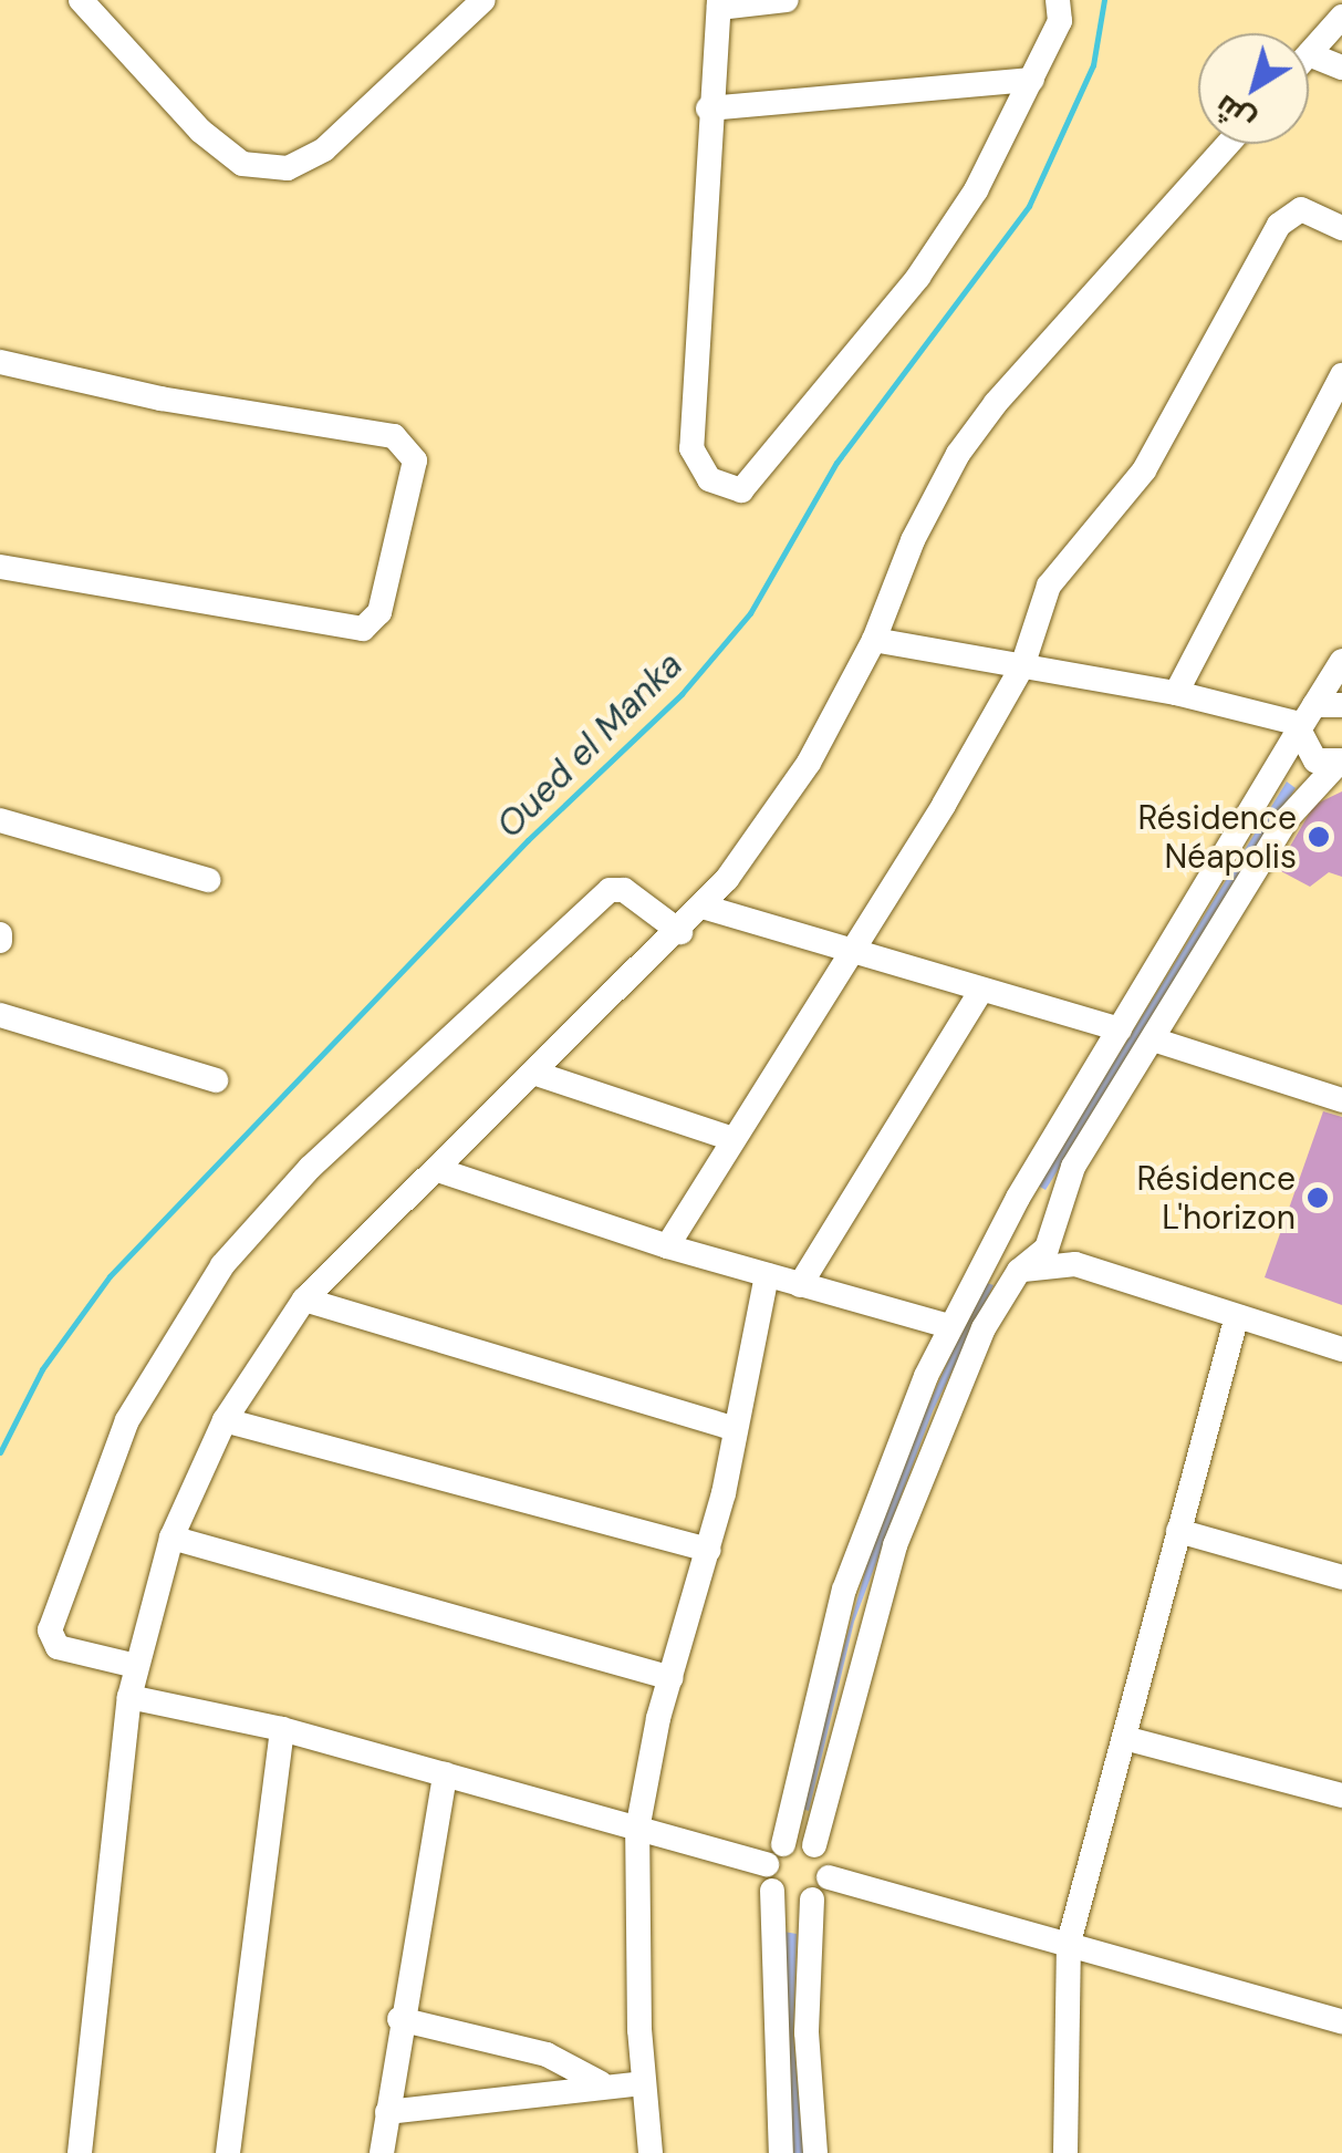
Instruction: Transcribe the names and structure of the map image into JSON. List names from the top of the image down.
{
  "water": ["Oued el Manka"],
  "places": ["Résidence Néapolis", "Résidence L'horizon"],
  "north": "bottom left"
}
